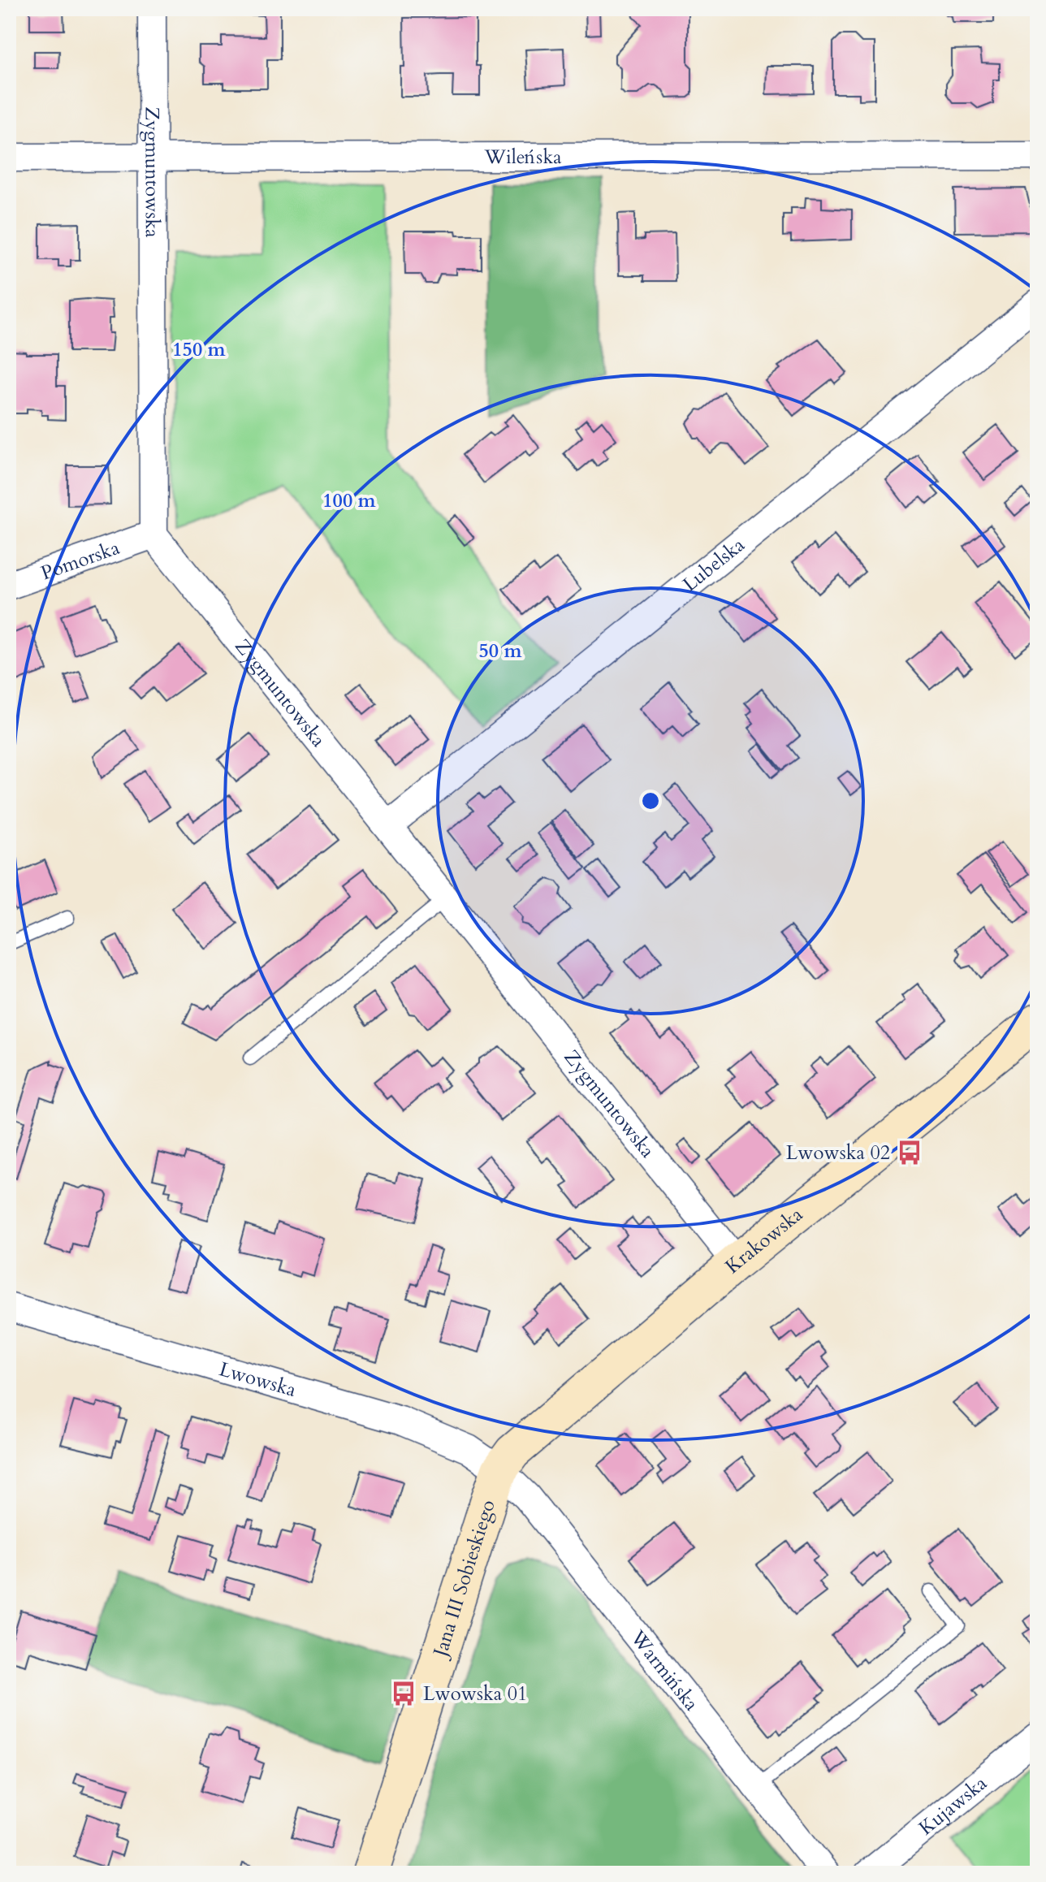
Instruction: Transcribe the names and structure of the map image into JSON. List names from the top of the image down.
{
  "streets": {
    "street": [
      "Wileńska",
      "Zygmuntowska",
      "Pomorska",
      "Lubelska",
      "Krakowska",
      "Lwowska",
      "Jana III Sobieskiego",
      "Warmińska",
      "Kujawska"
    ]
  },
  "crossings": [
    ["Wileńska", "Zygmuntowska"],
    ["Zygmuntowska", "Pomorska"],
    ["Zygmuntowska", "Lubelska"],
    ["Zygmuntowska", "Krakowska"],
    ["Krakowska", "Lwowska"],
    ["Krakowska", "Jana III Sobieskiego"],
    ["Krakowska", "Warmińska"],
    ["Lwowska", "Jana III Sobieskiego"],
    ["Lwowska", "Warmińska"],
    ["Jana III Sobieskiego", "Warmińska"]
  ],
  "places": {
    "bus stop": ["Lwowska 02", "Lwowska 01"]
  },
  "rings": ["150 m", "100 m", "50 m"]
}
